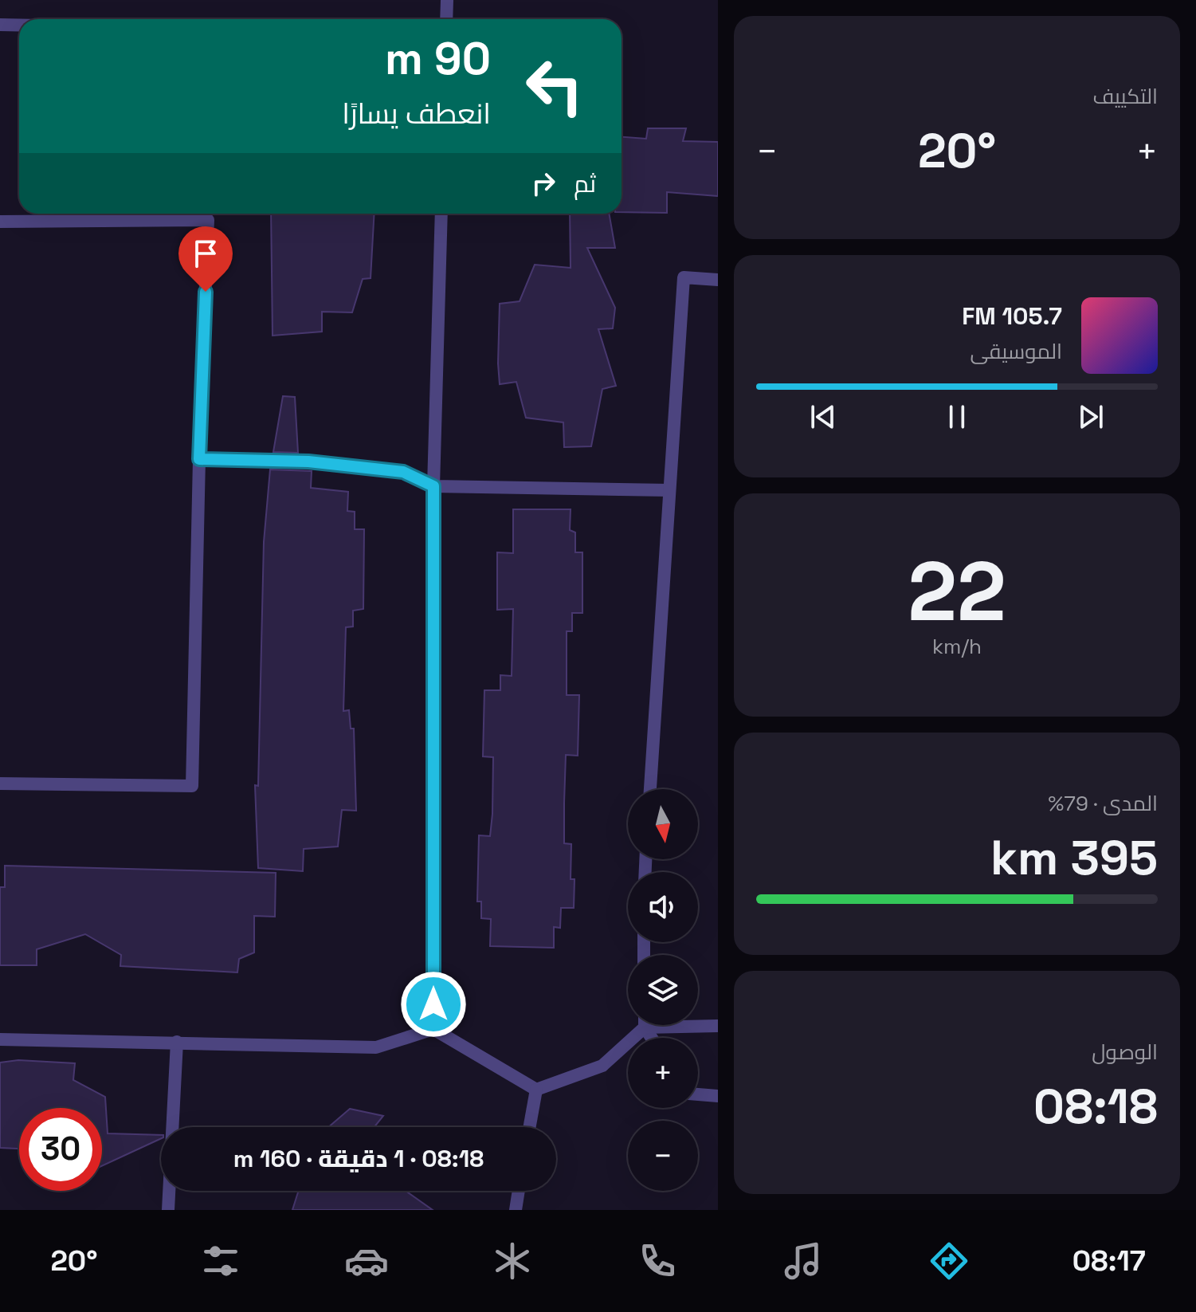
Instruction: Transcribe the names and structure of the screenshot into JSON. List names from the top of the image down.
{
  "north": "bottom",
  "page": {
    "tile": [
      "التكييف",
      ["22", "km/h"],
      ["المدى · 79%", "395 km"],
      ["الوصول", "08:18"]
    ],
    "turn": ["90 m", "انعطف يسارًا"],
    "heat": ["−", "20°", "+"],
    "then": "ثم",
    "song": ["105.7 FM", "الموسيقى"],
    "map_buttons": ["+", "−"],
    "limit": "30",
    "trip": "08:18 · 1 دقيقة · 160 m",
    "tabs": ["08:17", "20°"]
  }
}
